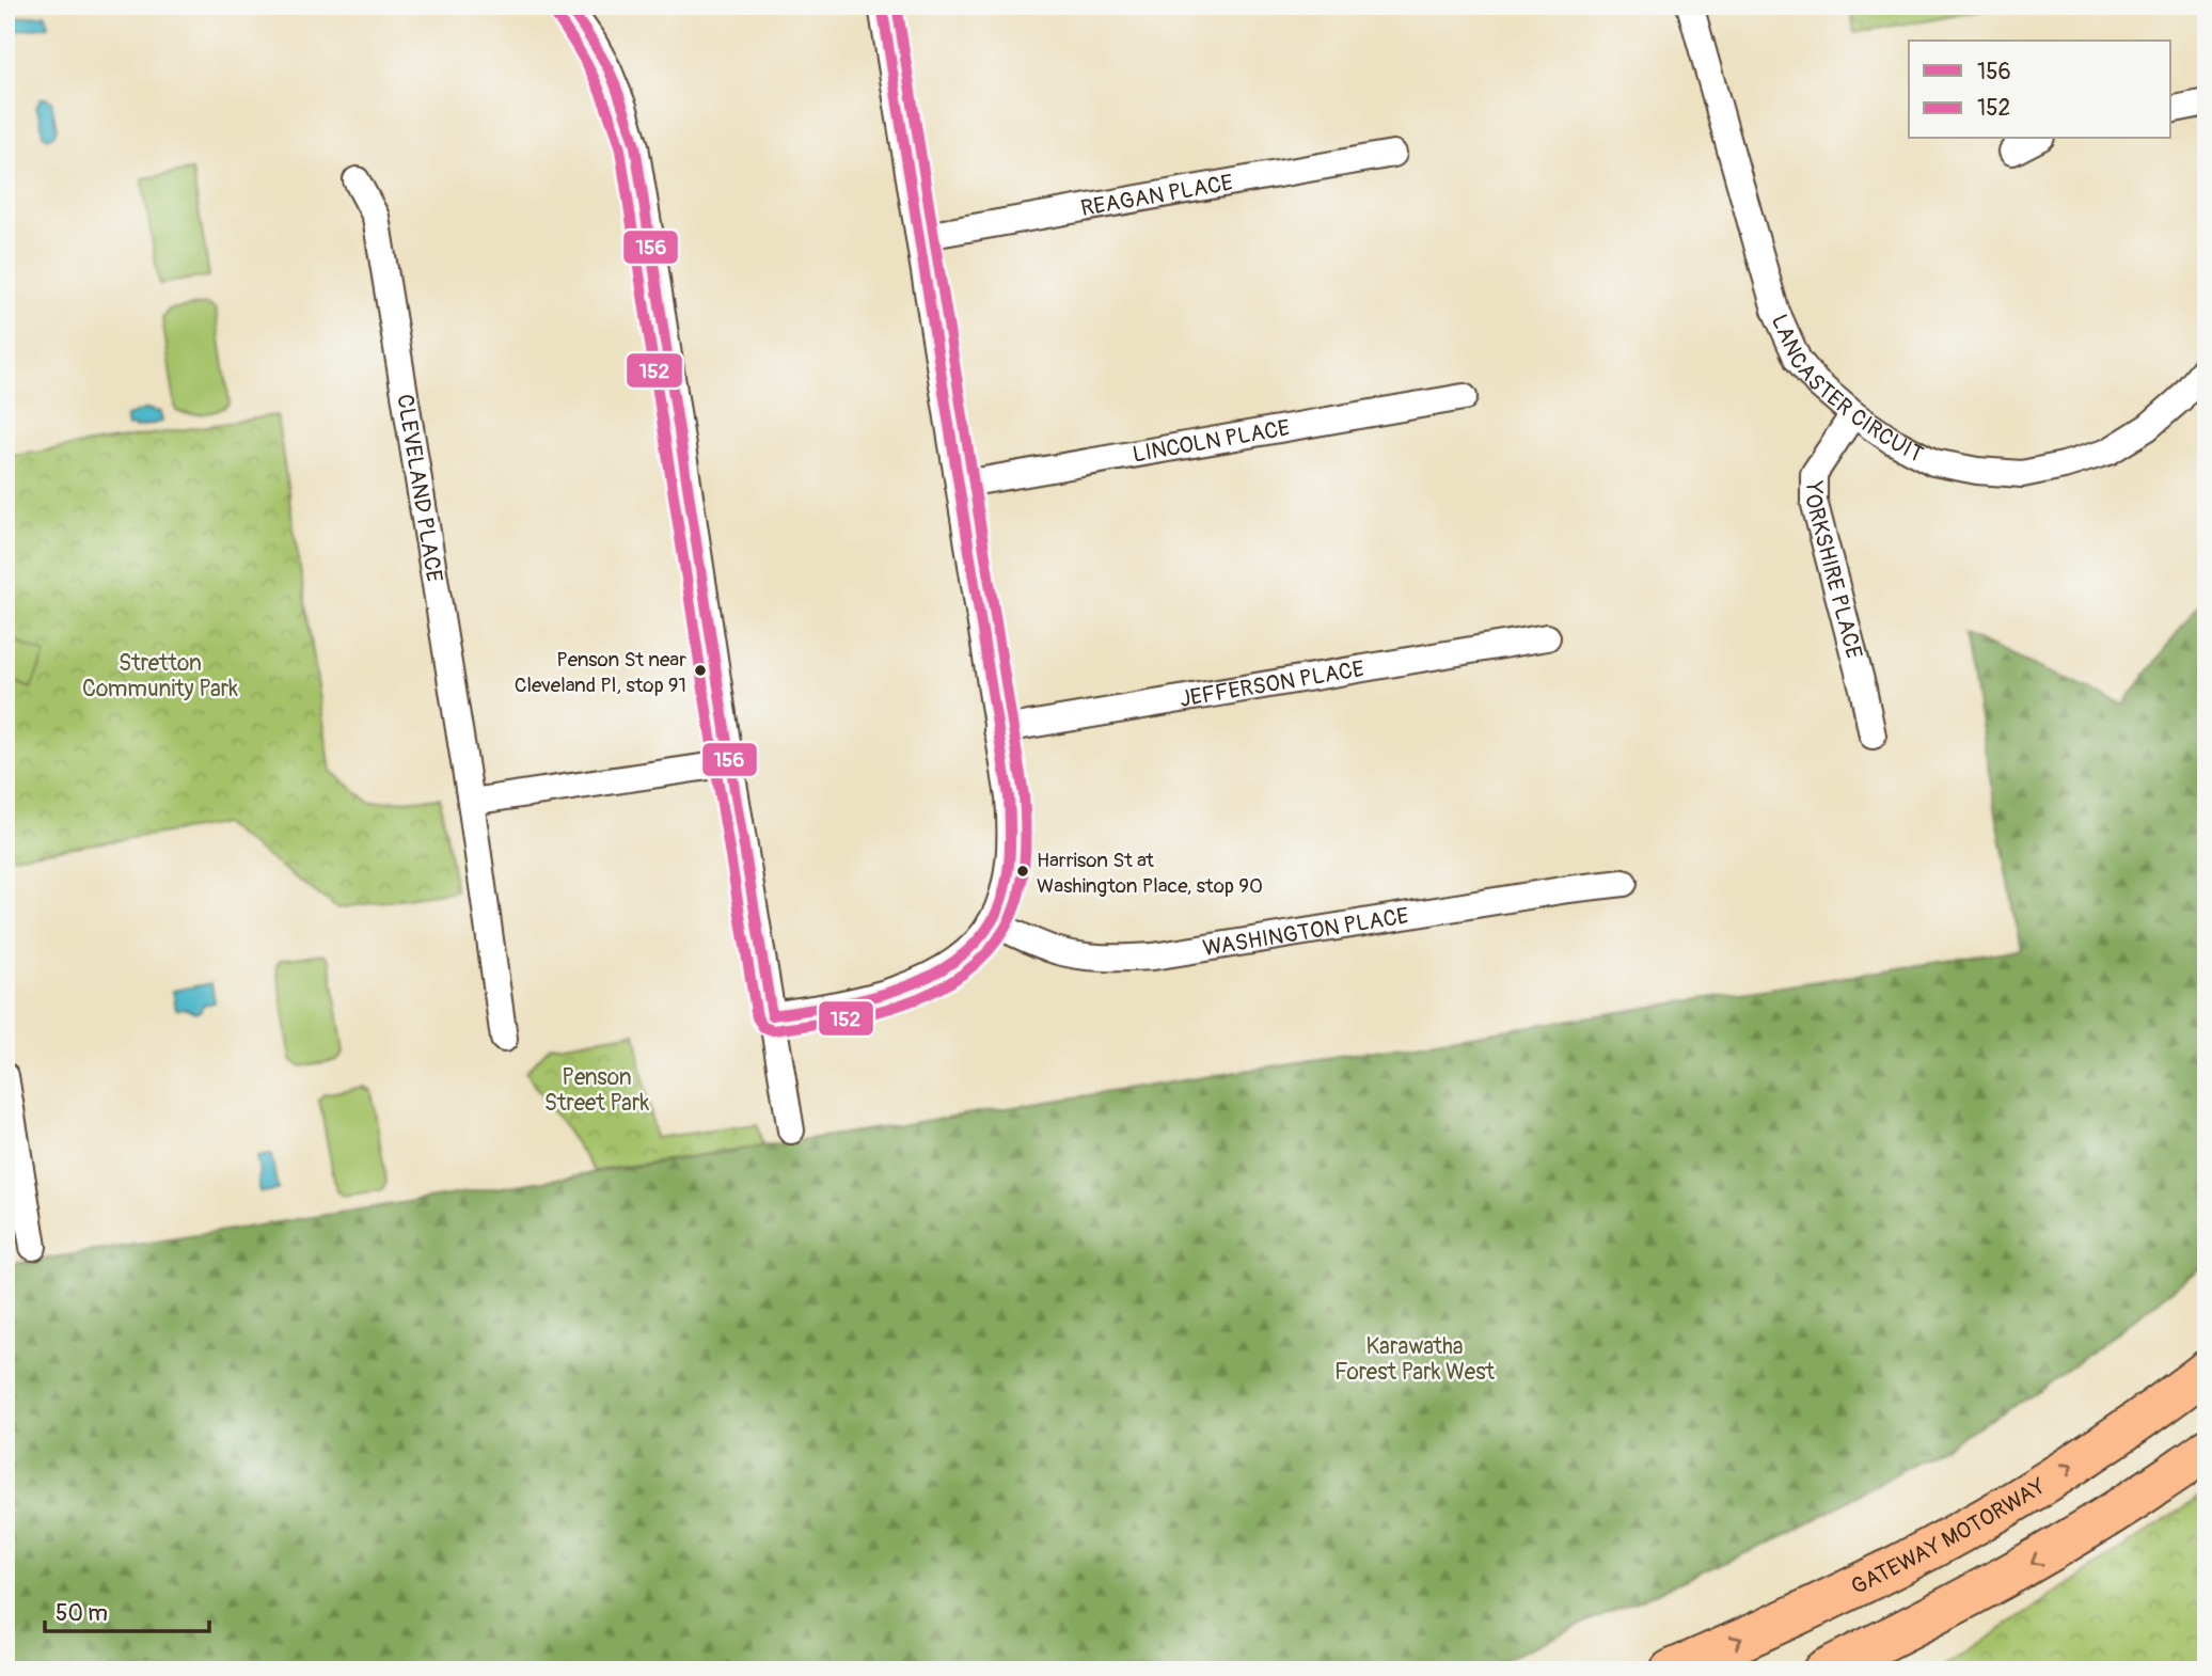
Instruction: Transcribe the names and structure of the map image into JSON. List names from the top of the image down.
{
  "streets": {
    "highway": ["GATEWAY MOTORWAY"],
    "street": [
      "REAGAN PLACE",
      "LANCASTER CIRCUIT",
      "LINCOLN PLACE",
      "CLEVELAND PLACE",
      "YORKSHIRE PLACE",
      "JEFFERSON PLACE",
      "WASHINGTON PLACE"
    ]
  },
  "crossings": [
    ["LANCASTER CIRCUIT", "YORKSHIRE PLACE"]
  ],
  "parks": ["Stretton Community Park", "Penson Street Park", "Karawatha Forest Park West"],
  "places": ["Penson St near Cleveland Pl, stop 91", "Harrison St at Washington Place, stop 90"],
  "lines": ["transit line 156", "transit line 152"],
  "legend": ["156", "152"],
  "scale_bar": "50 m"
}
